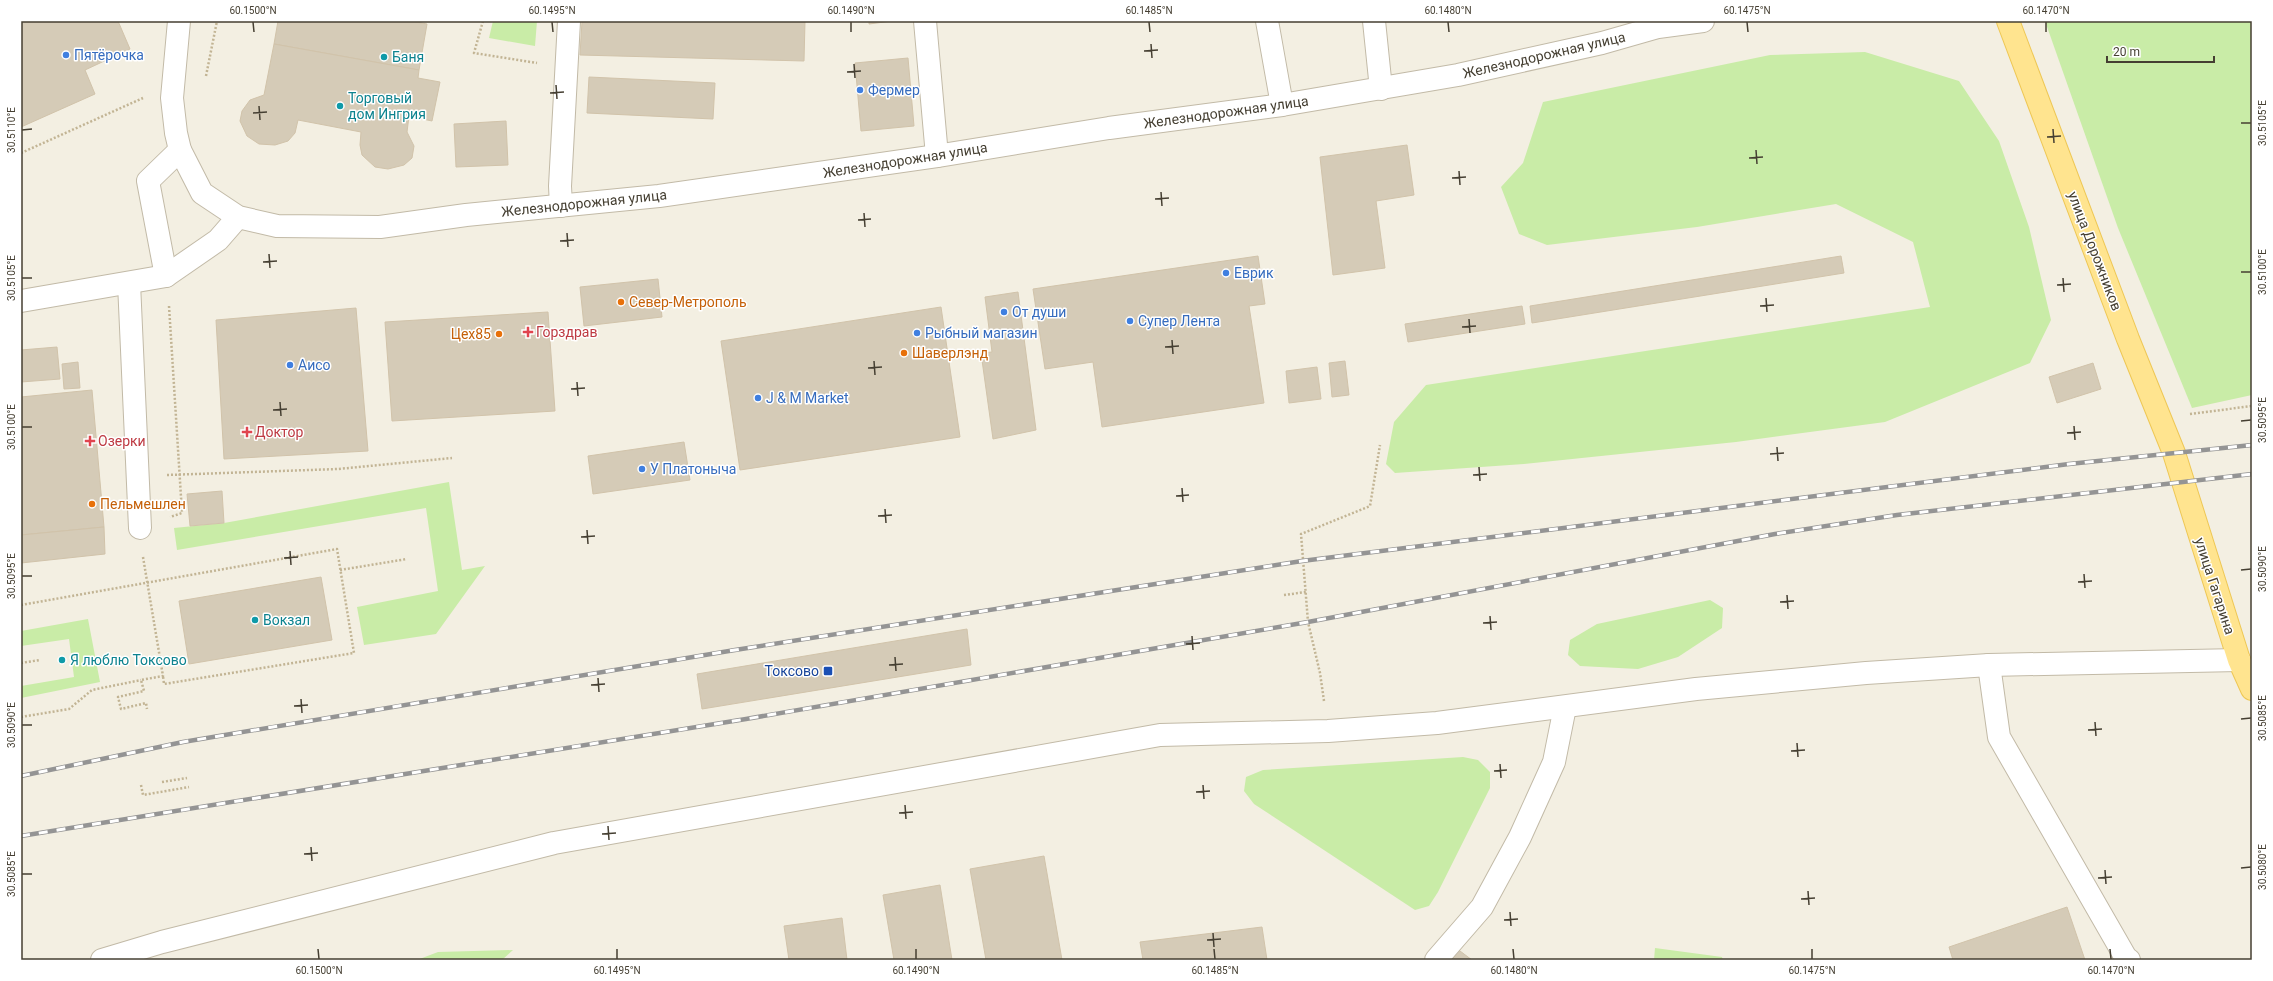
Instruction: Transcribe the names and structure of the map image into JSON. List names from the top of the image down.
{
  "streets": {
    "main road": ["улица Дорожников", "улица Гагарина"],
    "street": ["Железнодорожная улица"]
  },
  "crossings": [
    ["улица Дорожников", "улица Гагарина"]
  ],
  "places": {
    "other": [
      "Пятёрочка",
      "Баня",
      "Фермер",
      "Торговый дом Ингрия",
      "Еврик",
      "Север-Метрополь",
      "От души",
      "Супер Лента",
      "Рыбный магазин",
      "Цех85",
      "Шаверлэнд",
      "Аисо",
      "J & M Market",
      "У Платоныча",
      "Пельмешлен",
      "Вокзал",
      "Я люблю Токсово"
    ],
    "health": ["Горздрав", "Доктор", "Озерки"],
    "transit": ["Токсово"]
  },
  "scale_bar": "20 m",
  "coordinates": [
    "60.1500°N",
    "60.1495°N",
    "60.1490°N",
    "60.1485°N",
    "60.1480°N",
    "60.1475°N",
    "60.1470°N",
    "30.5105°E",
    "30.5110°E",
    "30.5100°E",
    "30.5095°E",
    "30.5090°E",
    "30.5085°E",
    "30.5080°E"
  ]
}
